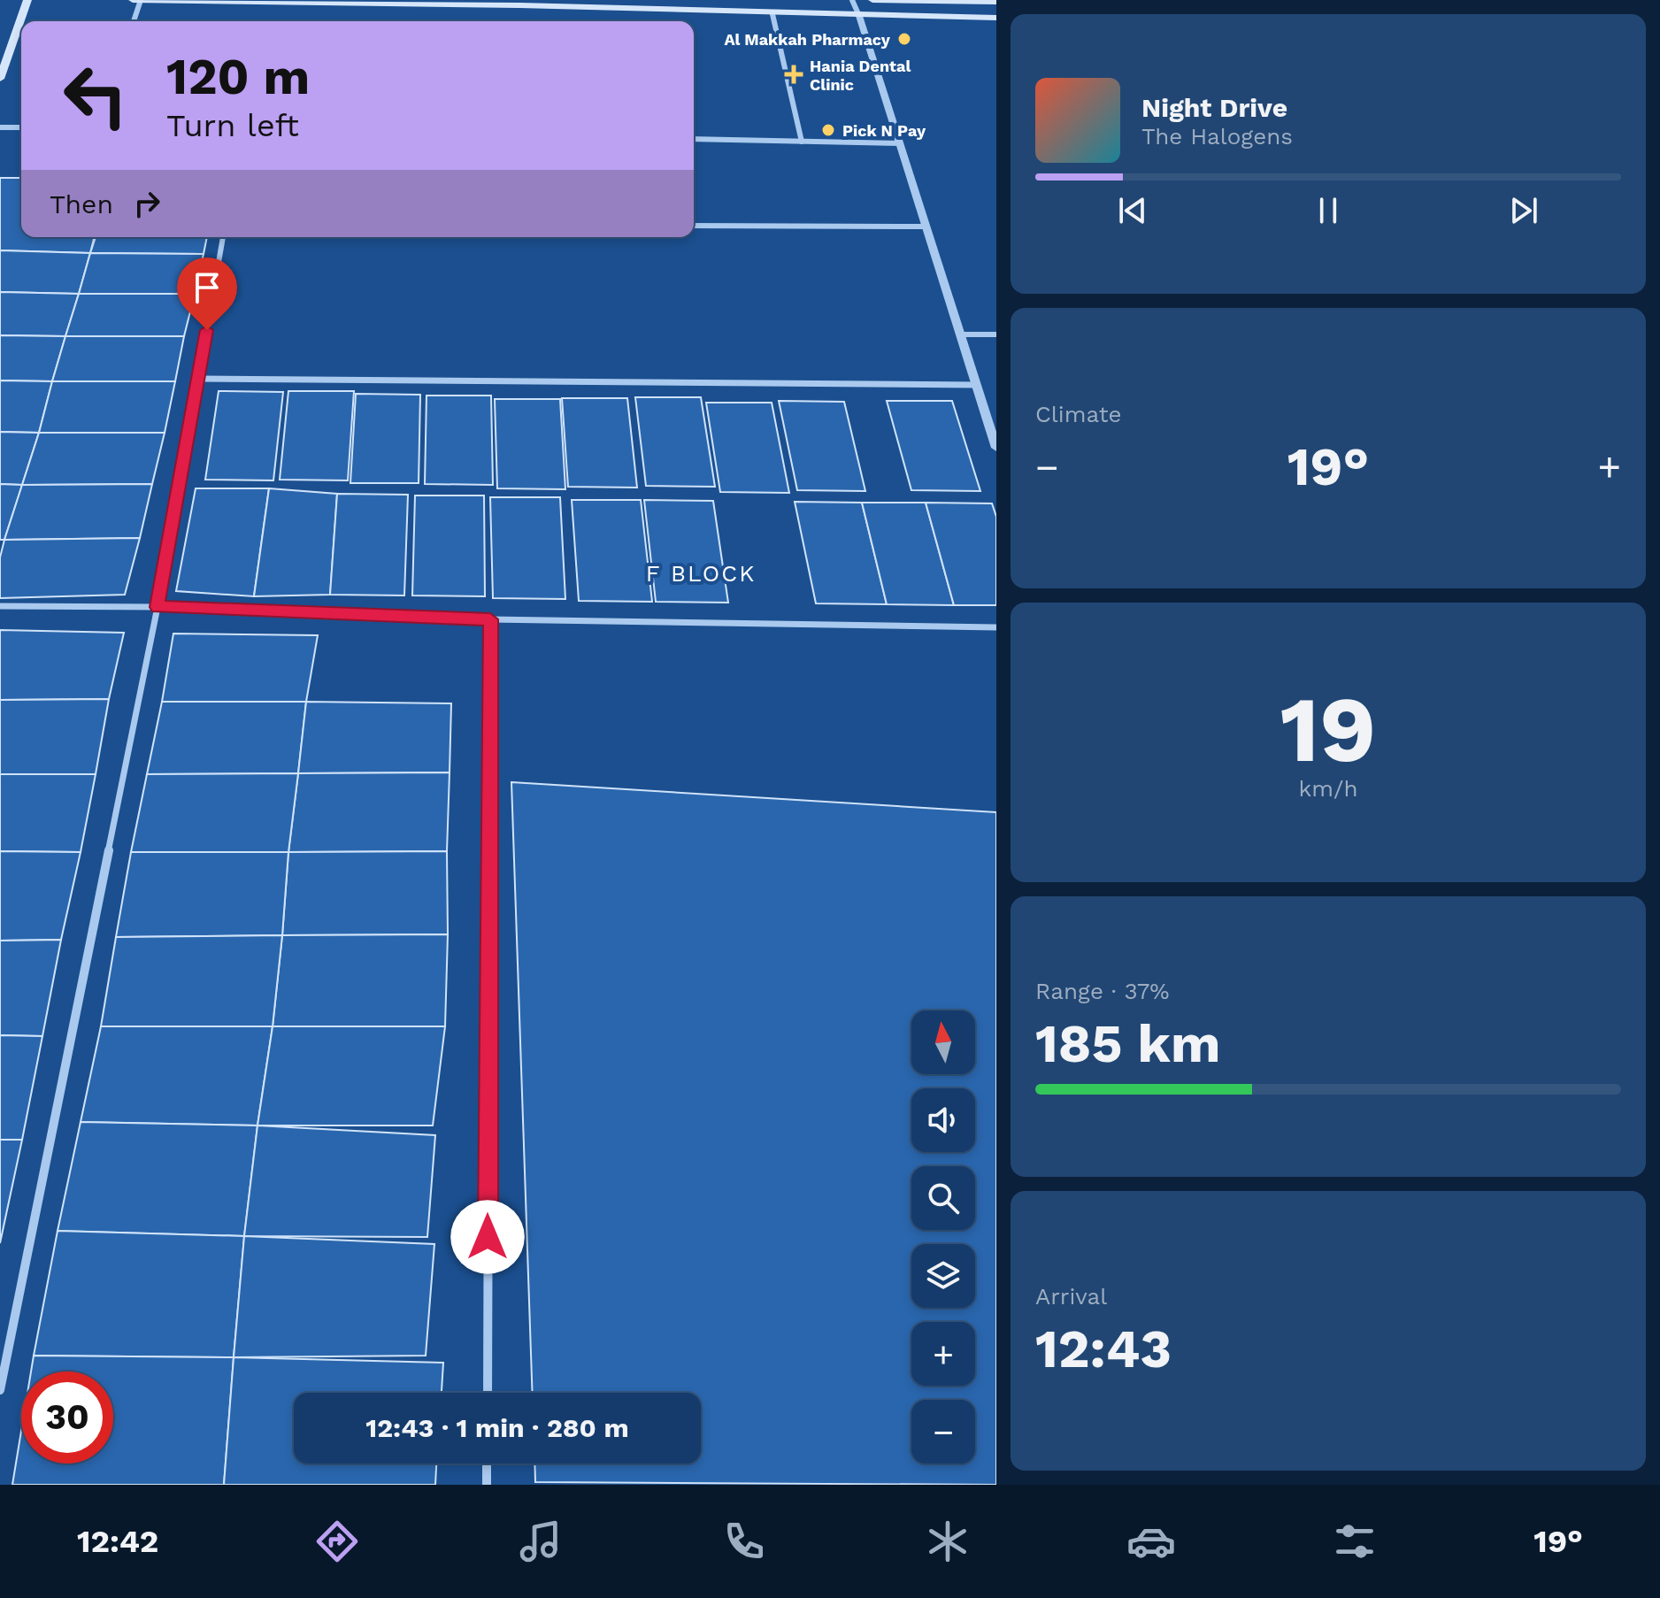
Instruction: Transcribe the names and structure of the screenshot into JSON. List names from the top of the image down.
{
  "districts": ["F BLOCK"],
  "places": {
    "other": ["Al Makkah Pharmacy", "Pick N Pay"],
    "health": ["Hania Dental Clinic"]
  },
  "north": "top",
  "page": {
    "turn": ["120 m", "Turn left"],
    "song": ["Night Drive", "The Halogens"],
    "then": "Then",
    "tile": [
      "Climate",
      ["19", "km/h"],
      ["Range · 37%", "185 km"],
      ["Arrival", "12:43"]
    ],
    "heat": ["−", "19°", "+"],
    "map_buttons": ["+", "−"],
    "limit": "30",
    "trip": "12:43 · 1 min · 280 m",
    "tabs": ["12:42", "19°"]
  }
}
